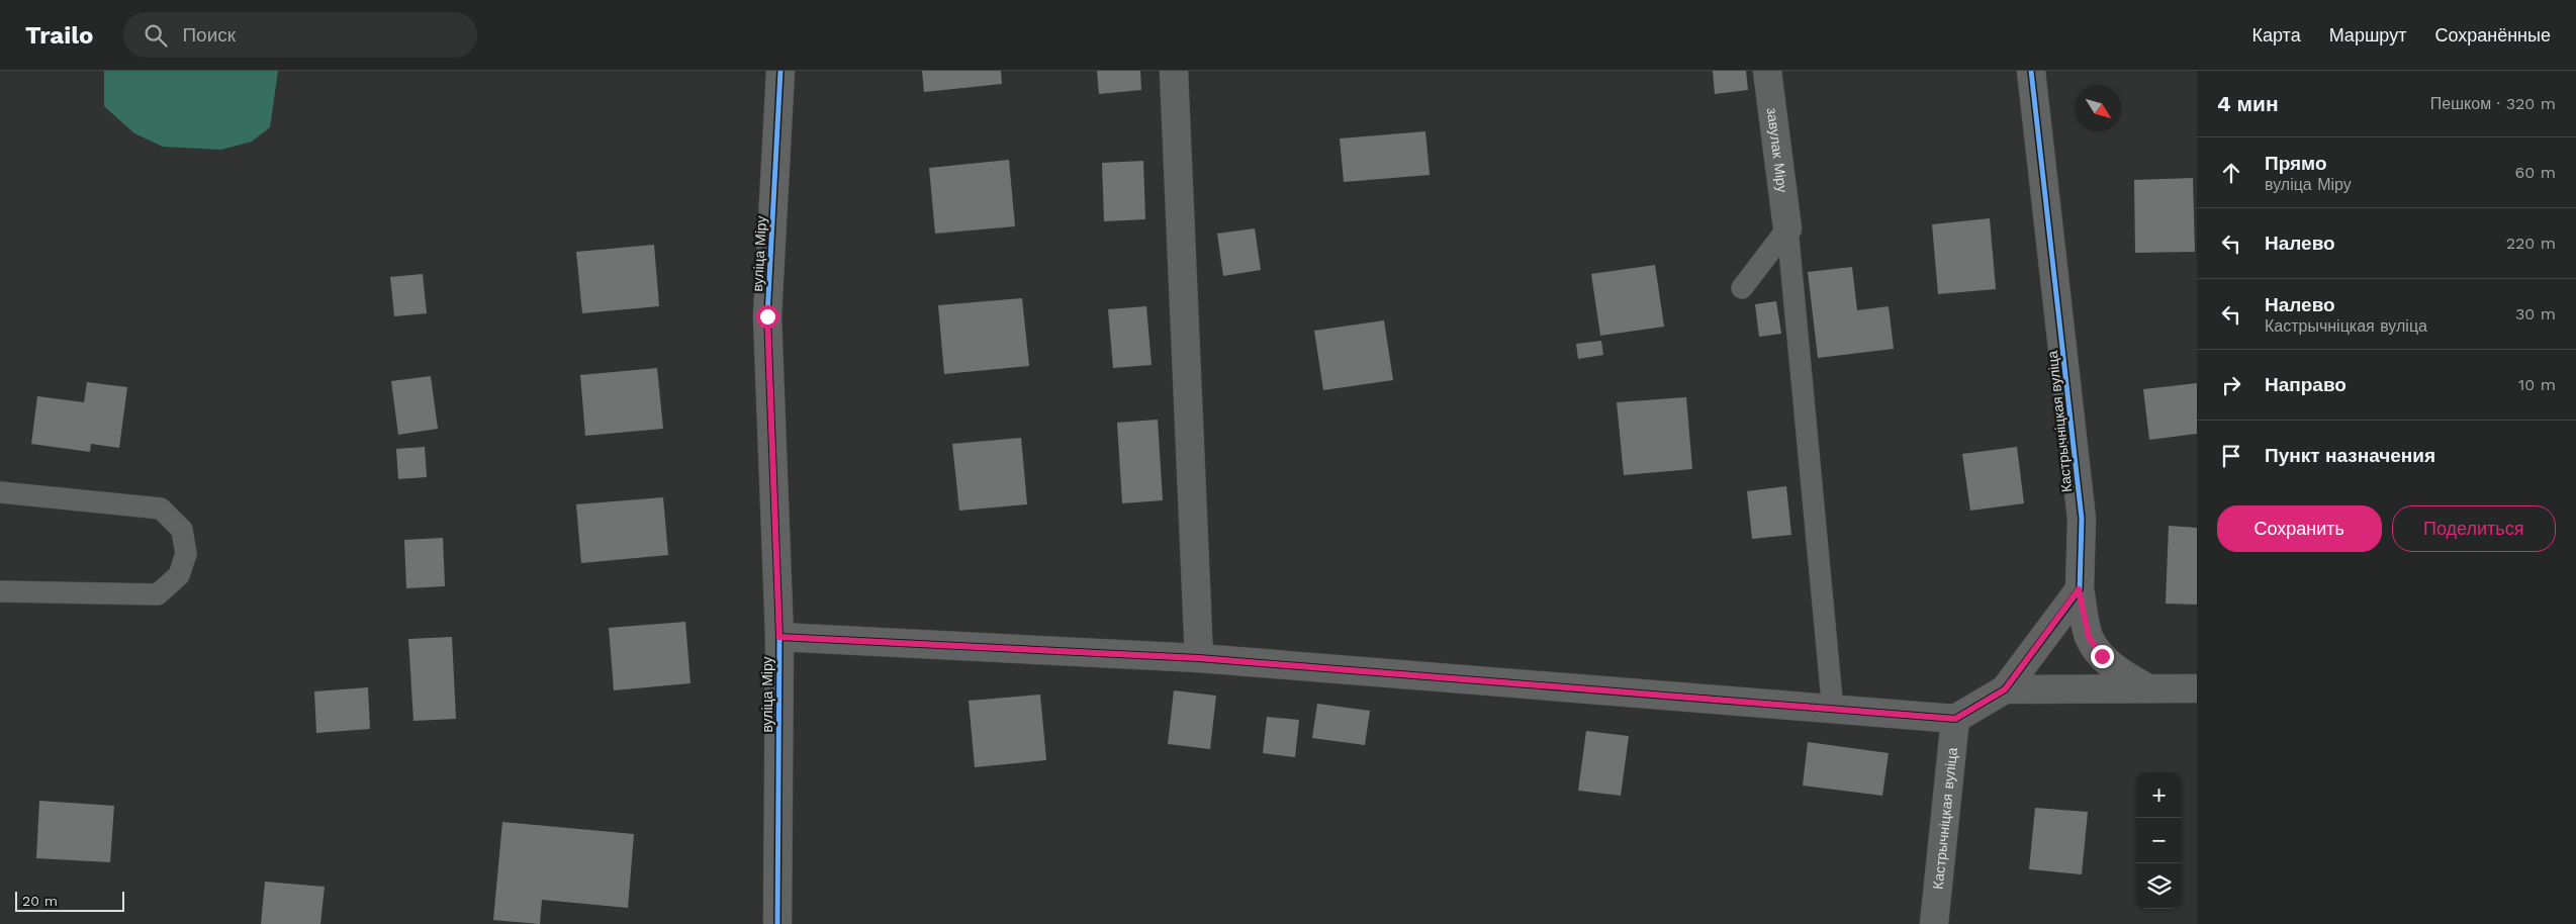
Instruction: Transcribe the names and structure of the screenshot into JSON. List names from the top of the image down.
{
  "streets": {
    "street": ["завулак Міру", "вуліца Міру", "Кастрычніцкая вуліца"]
  },
  "scale_bar": "20 m",
  "north": "bottom right",
  "page": {
    "header": "Trailo",
    "search": "Поиск",
    "nav": ["Карта", "Маршрут", "Сохранённые"],
    "heading": ["4 мин", "Пешком · 320 m"],
    "list": [
      ["Прямо", "вуліца Міру", "60 m"],
      ["Налево", "220 m"],
      ["Налево", "Кастрычніцкая вуліца", "30 m"],
      ["Направо", "10 m"],
      "Пункт назначения"
    ],
    "buttons": ["Сохранить", "Поделиться"],
    "map_buttons": ["+", "−"],
    "scale": "20 m"
  }
}
